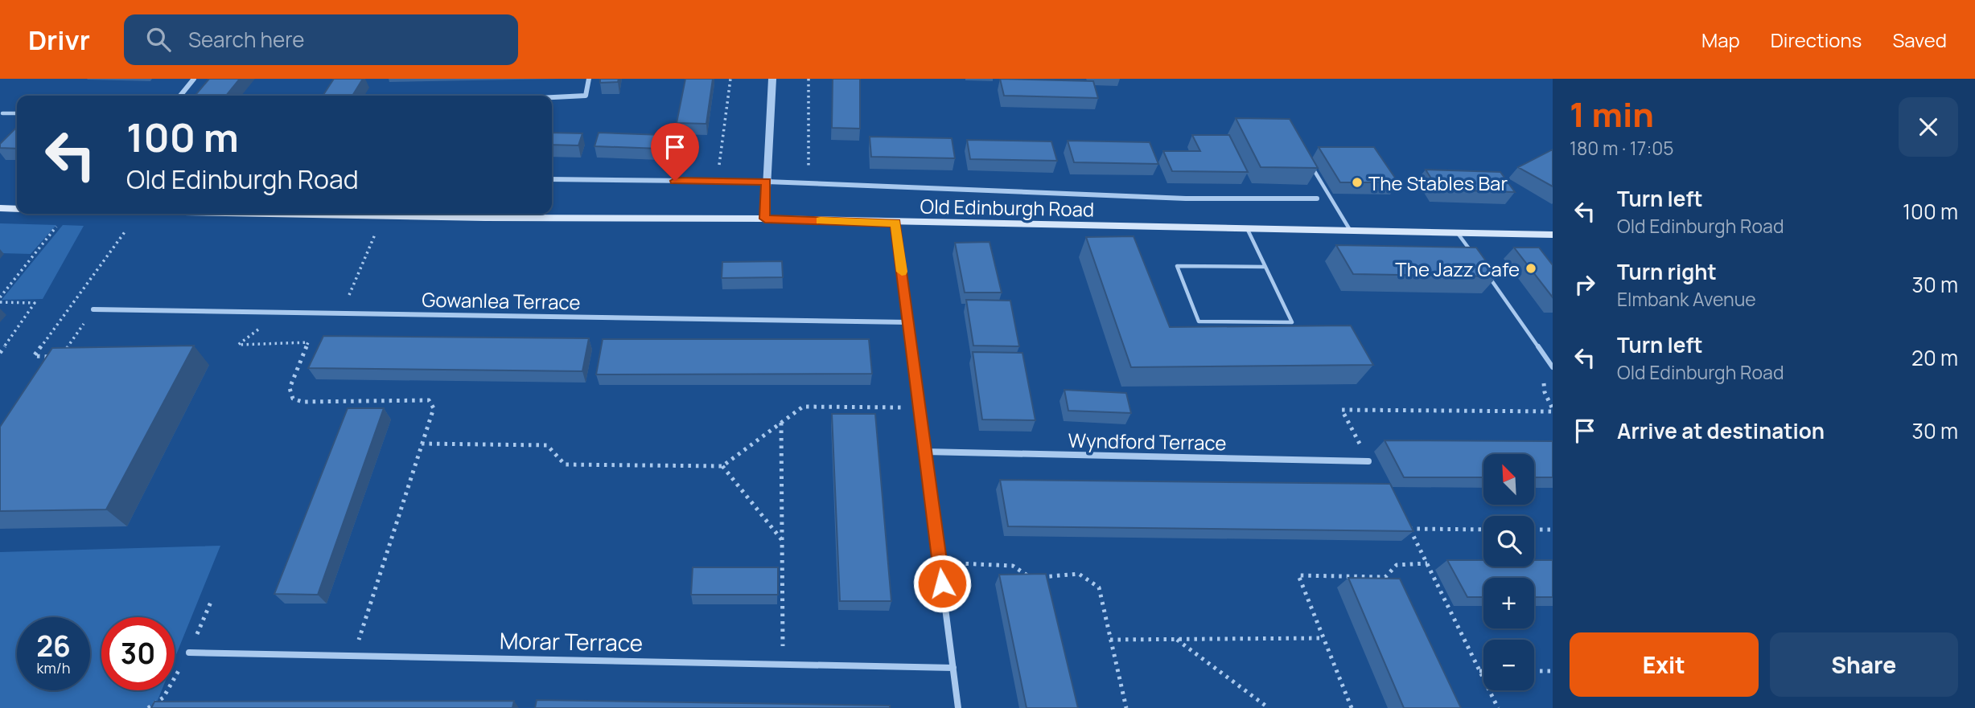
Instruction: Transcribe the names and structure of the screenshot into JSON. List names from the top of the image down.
{
  "streets": {
    "main road": ["Old Edinburgh Road"],
    "street": ["Gowanlea Terrace", "Wyndford Terrace", "Morar Terrace"]
  },
  "places": ["The Stables Bar", "The Jazz Cafe"],
  "north": "top left",
  "page": {
    "header": "Drivr",
    "search": "Search here",
    "nav": ["Map", "Directions", "Saved"],
    "heading": ["1 min", "180 m · 17:05"],
    "turn": ["100 m", "Old Edinburgh Road"],
    "list": [
      {
        "name": "Turn left",
        "note": "Old Edinburgh Road",
        "value": "100 m"
      },
      {
        "name": "Turn right",
        "note": "Elmbank Avenue",
        "value": "30 m"
      },
      {
        "name": "Turn left",
        "note": "Old Edinburgh Road",
        "value": "20 m"
      },
      {
        "name": "Arrive at destination",
        "value": "30 m"
      }
    ],
    "map_buttons": ["+", "−"],
    "speed": "26 km/h",
    "limit": "30",
    "buttons": ["Exit", "Share"]
  }
}
